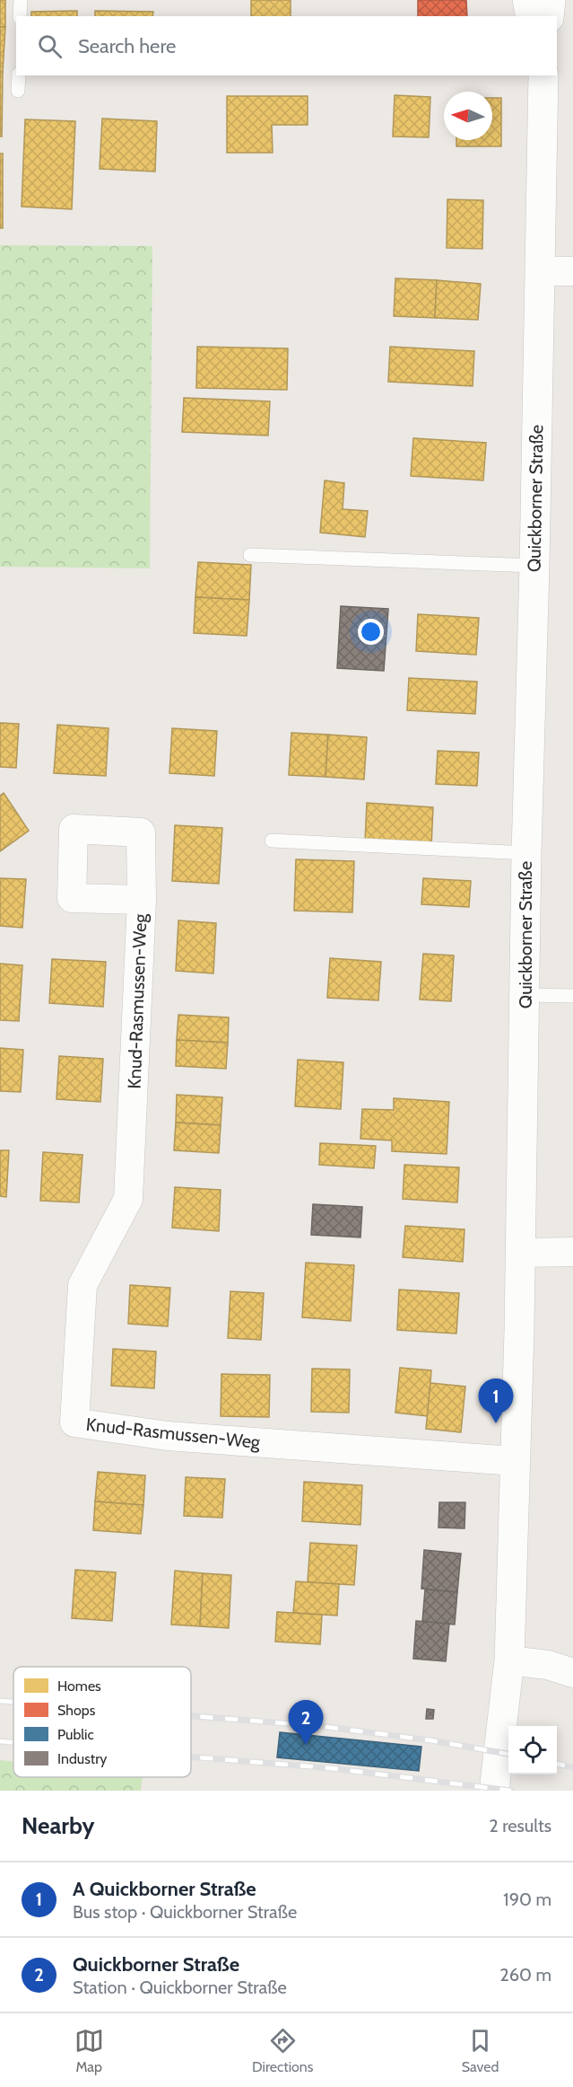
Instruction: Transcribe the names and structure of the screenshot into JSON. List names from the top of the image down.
{
  "streets": {
    "street": ["Quickborner Straße", "Knud-Rasmussen-Weg"]
  },
  "crossings": [
    ["Quickborner Straße", "Knud-Rasmussen-Weg"]
  ],
  "legend": [
    "Homes",
    "Shops",
    "Public",
    "Industry"
  ],
  "north": "left",
  "page": {
    "search": "Search here",
    "pins": ["1", "2"],
    "heading": ["Nearby", "2 results"],
    "list": [
      {
        "mark": "1",
        "name": "A Quickborner Straße",
        "note": "Bus stop · Quickborner Straße",
        "value": "190 m"
      },
      {
        "mark": "2",
        "name": "Quickborner Straße",
        "note": "Station · Quickborner Straße",
        "value": "260 m"
      }
    ],
    "nav": ["Map", "Directions", "Saved"]
  }
}
